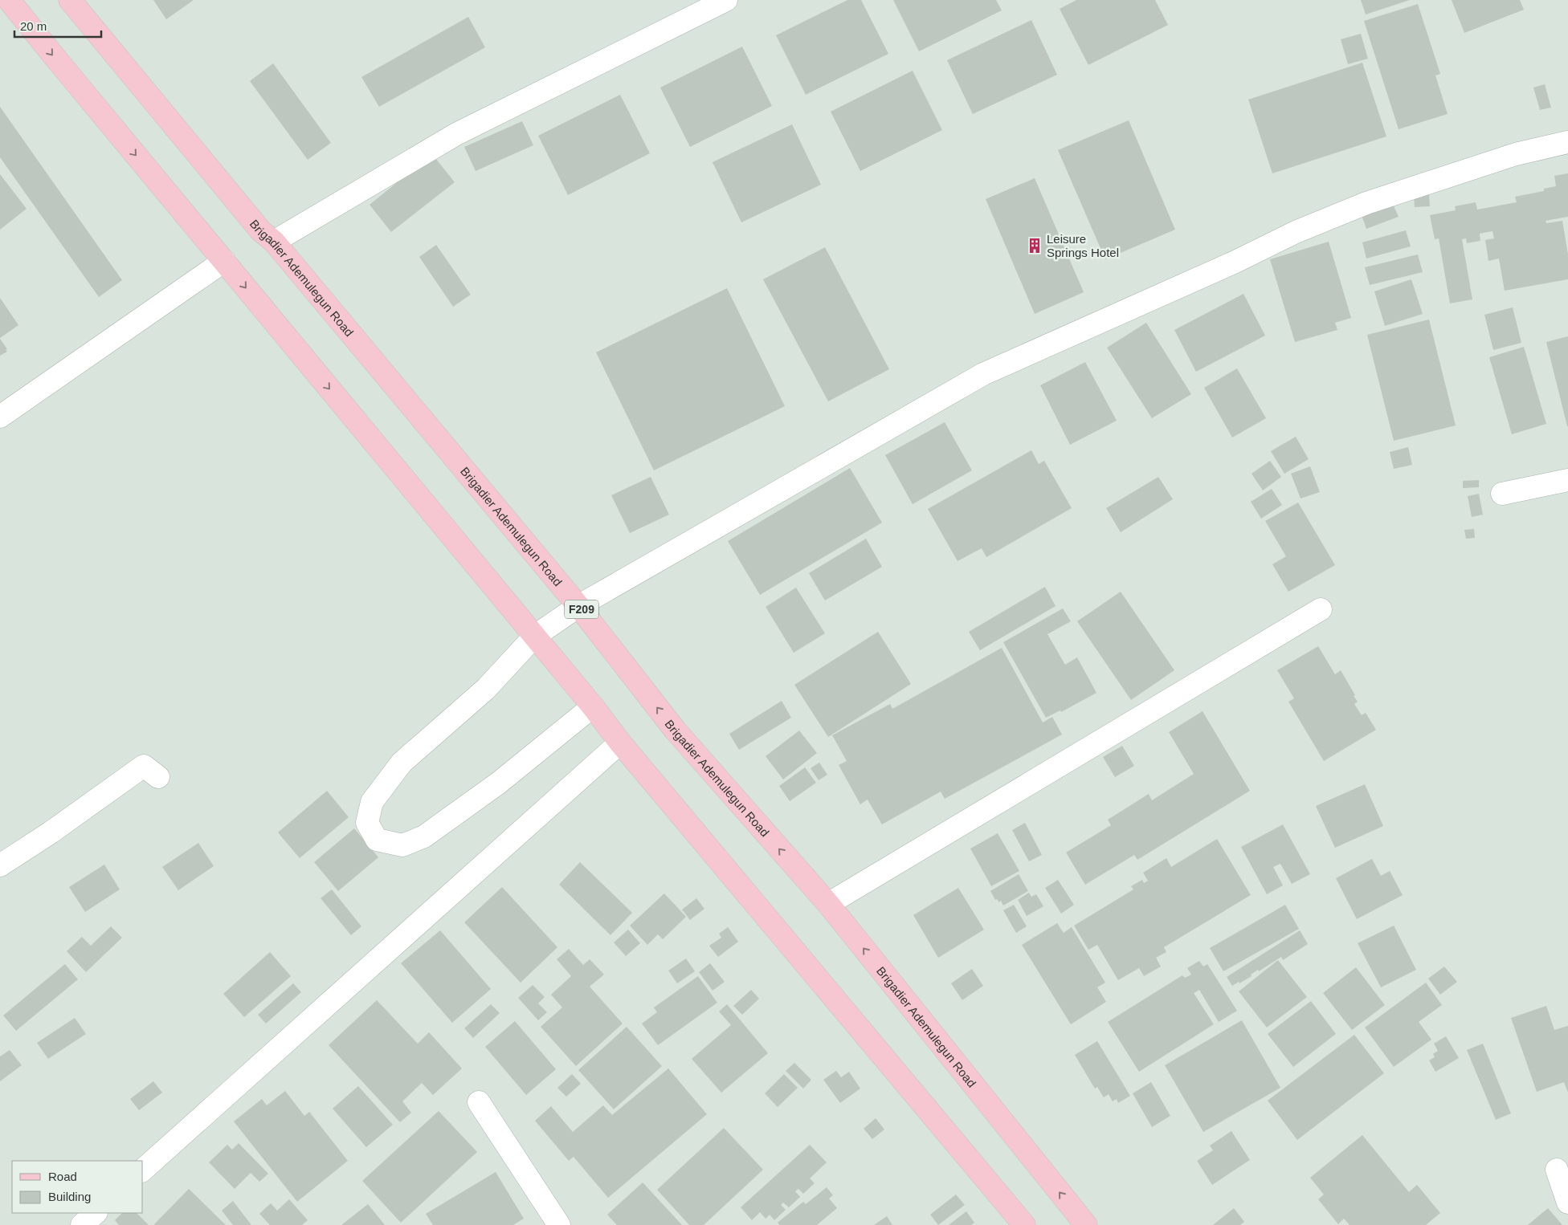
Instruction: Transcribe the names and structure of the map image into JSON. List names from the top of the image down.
{
  "streets": {
    "main road": ["Brigadier Ademulegun Road", "F209"]
  },
  "places": {
    "building": ["Leisure Springs Hotel"]
  },
  "legend": ["Road", "Building"],
  "scale_bar": "20 m"
}
